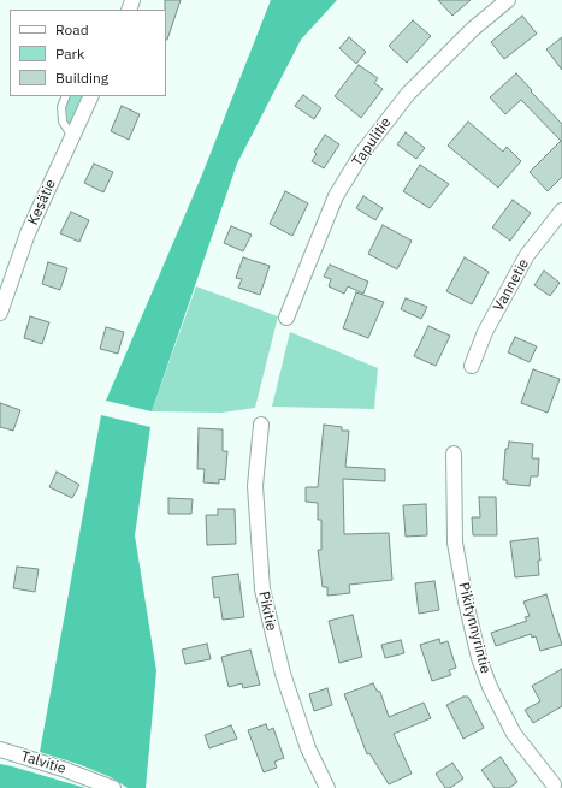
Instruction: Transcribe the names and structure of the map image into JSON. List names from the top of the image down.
{
  "streets": {
    "street": [
      "Tapulitie",
      "Kesätie",
      "Vannetie",
      "Pikitie",
      "Pikitynnyrintie",
      "Talvitie"
    ]
  },
  "legend": ["Road", "Park", "Building"]
}
